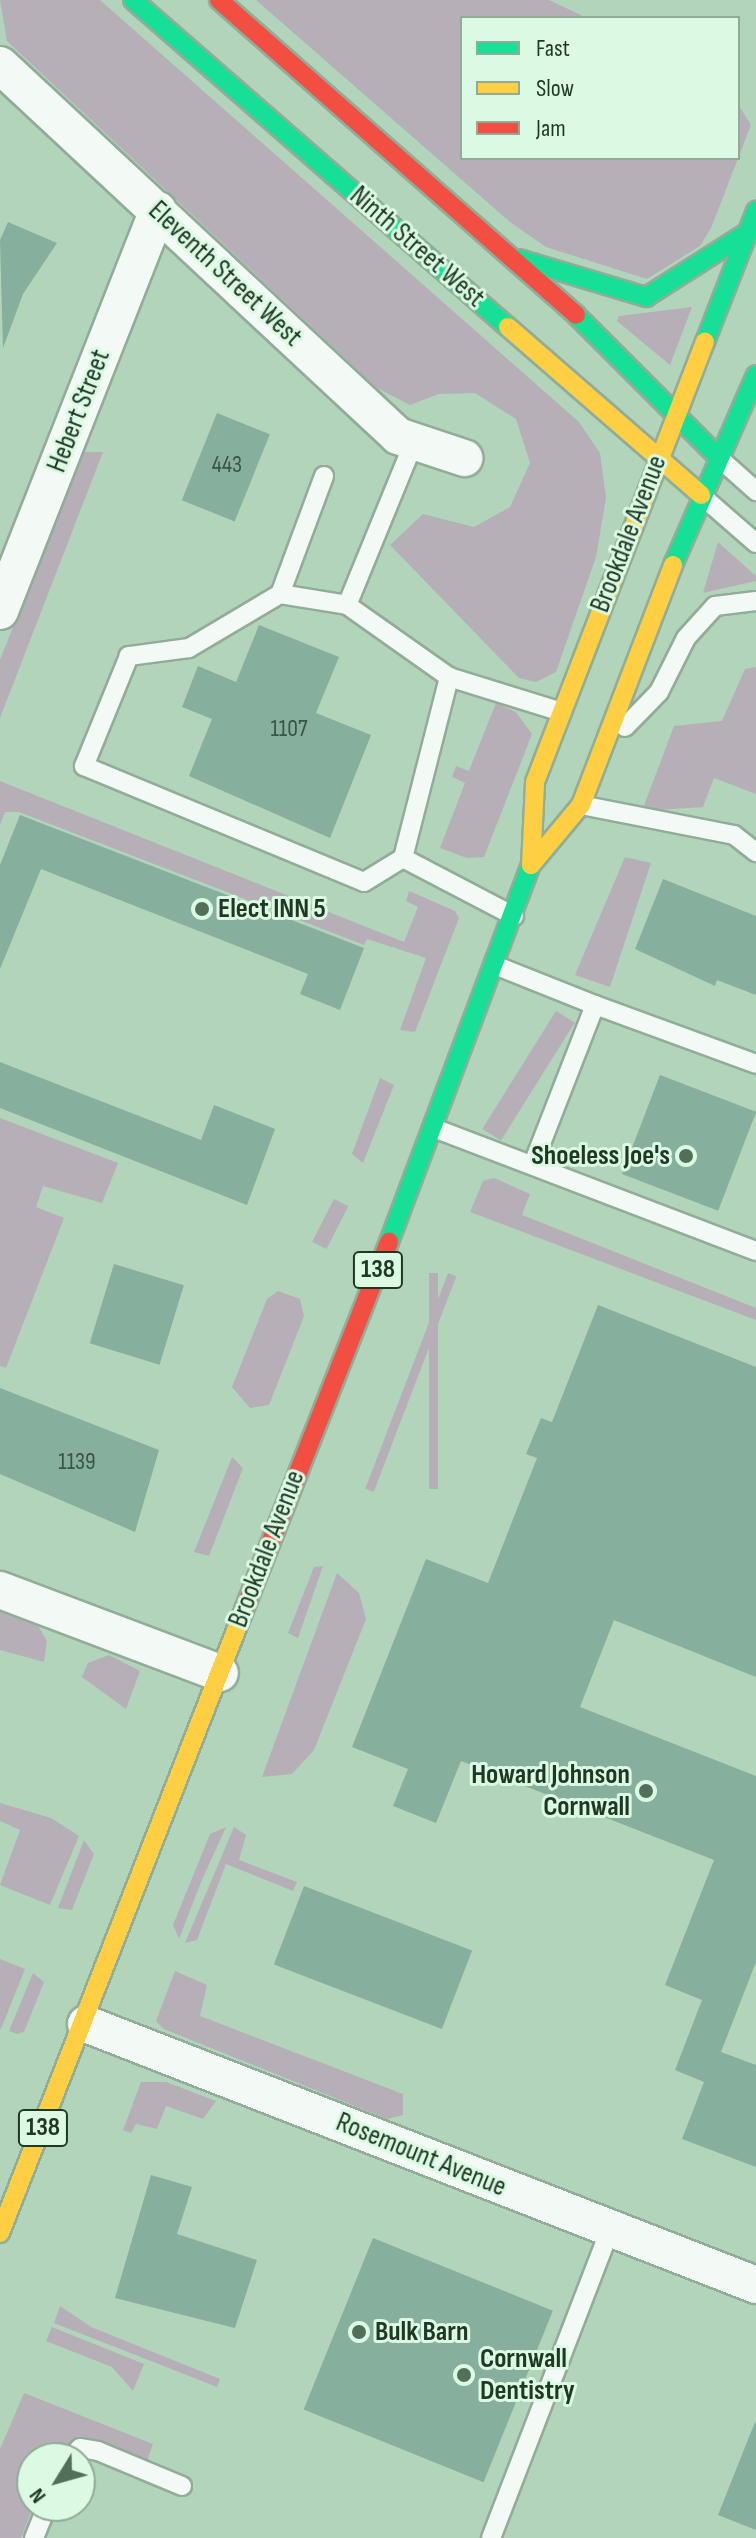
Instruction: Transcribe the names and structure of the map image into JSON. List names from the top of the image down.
{
  "streets": {
    "main road": ["Ninth Street West", "Brookdale Avenue", "138"],
    "street": ["Eleventh Street West", "Hebert Street", "Rosemount Avenue"]
  },
  "crossings": [
    ["Ninth Street West", "Brookdale Avenue"],
    ["Eleventh Street West", "Hebert Street"],
    ["Brookdale Avenue", "Rosemount Avenue"]
  ],
  "places": [
    "Elect INN 5",
    "Shoeless Joe's",
    "Howard Johnson Cornwall",
    "Bulk Barn",
    "Cornwall Dentistry"
  ],
  "house_numbers": ["443", "1107", "1139"],
  "legend": ["Fast", "Slow", "Jam"],
  "north": "bottom left"
}
